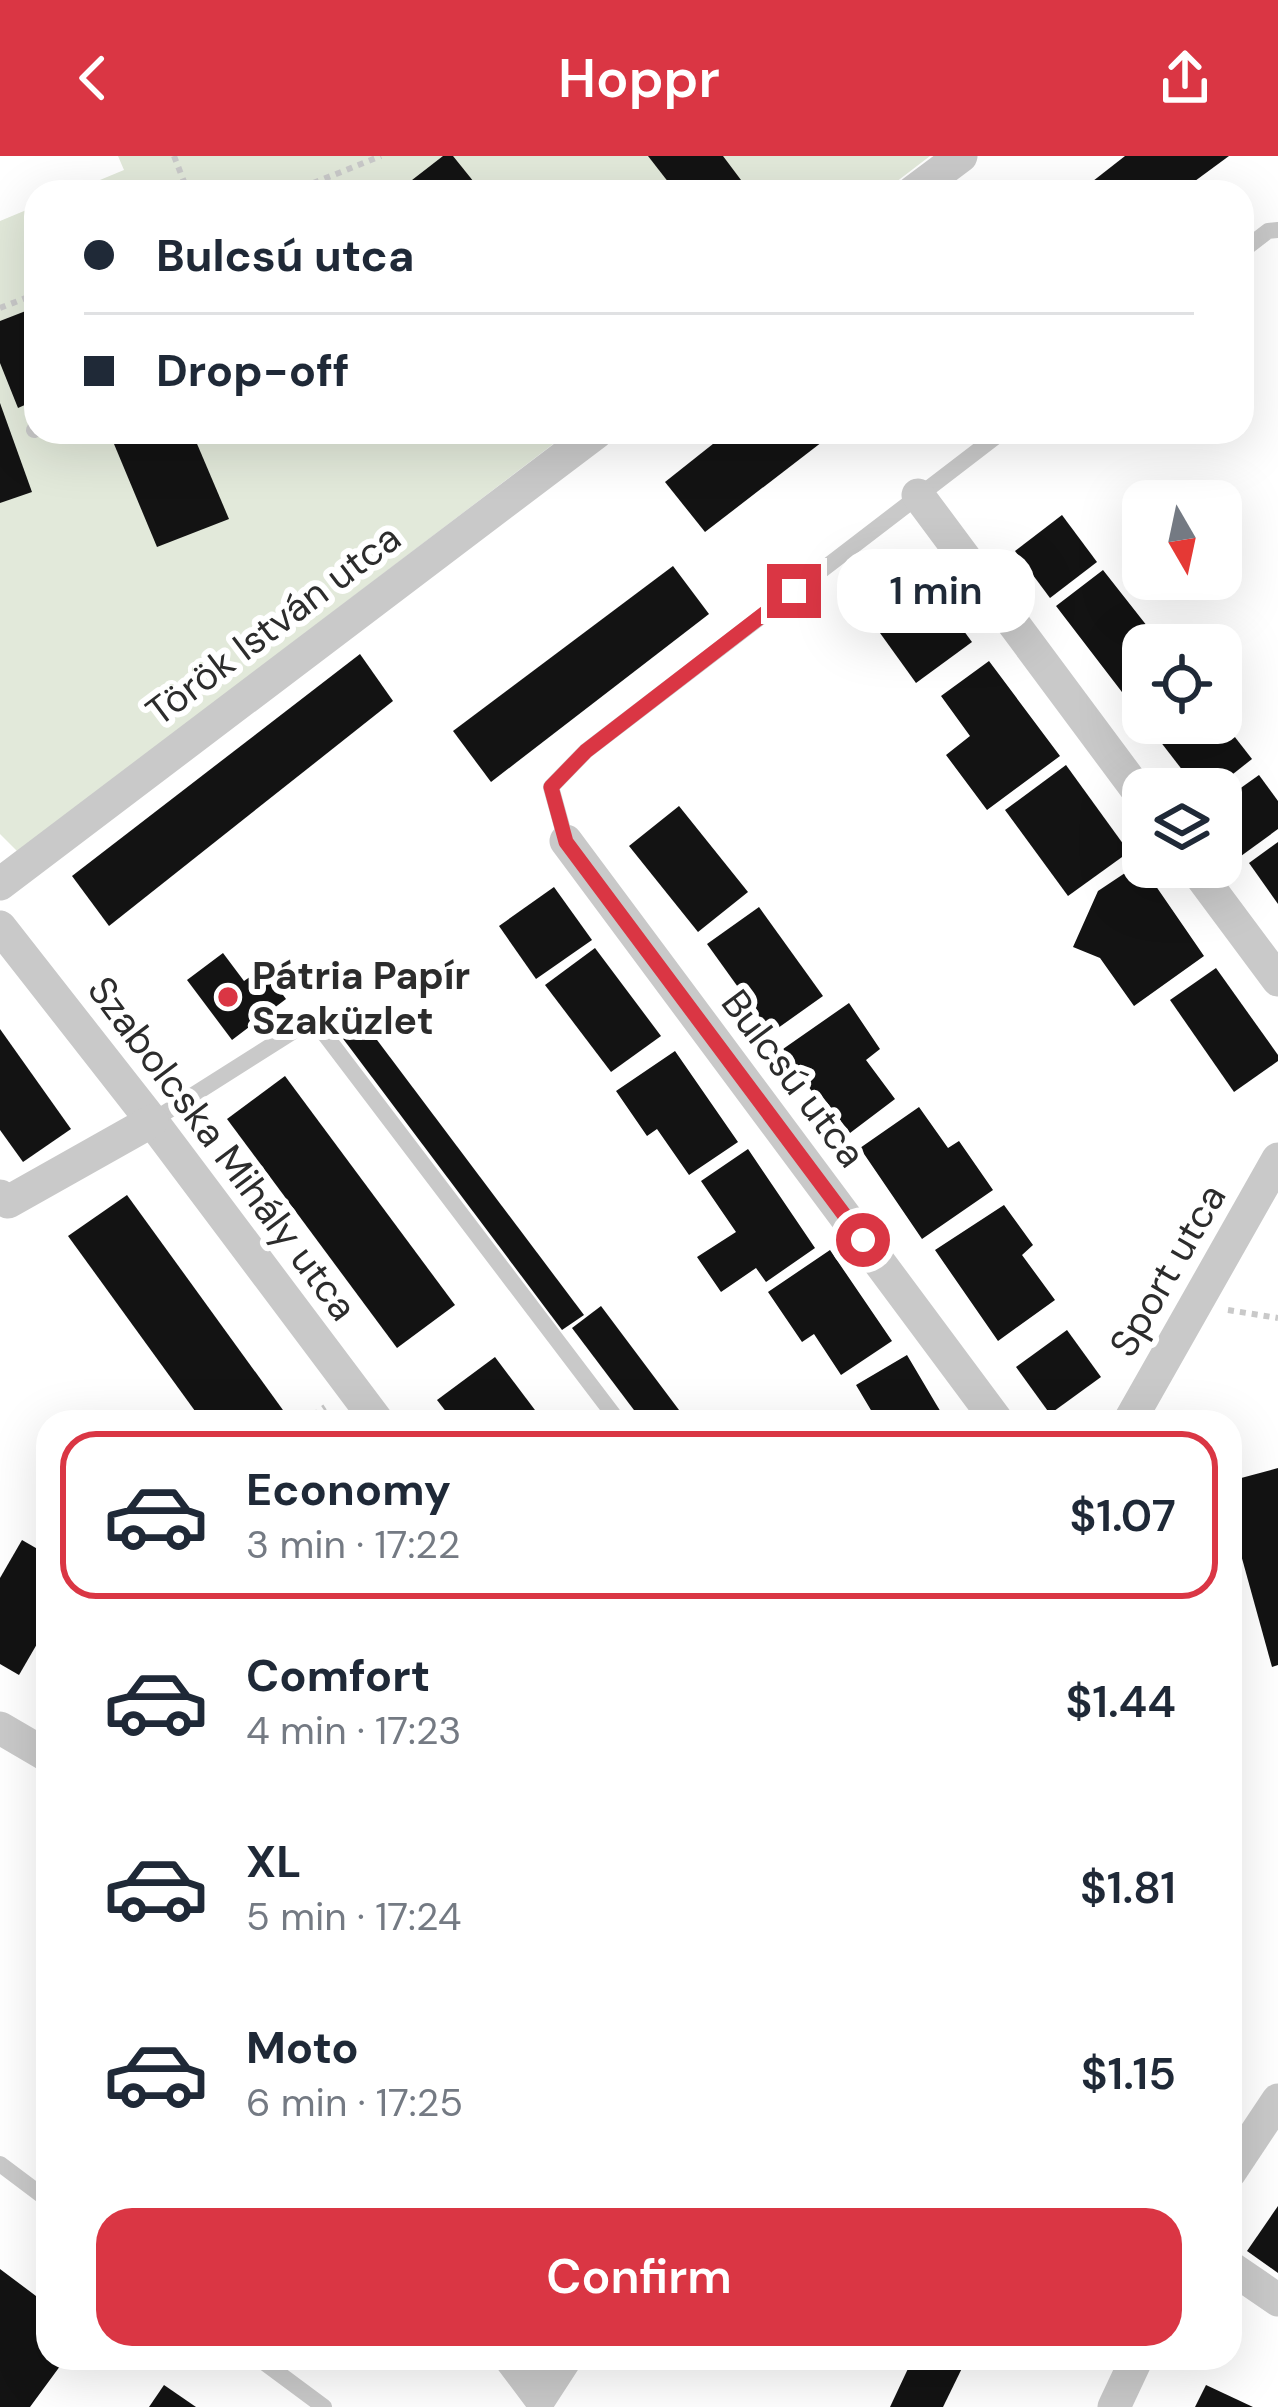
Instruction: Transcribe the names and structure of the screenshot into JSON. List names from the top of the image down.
{
  "streets": {
    "street": [
      "Török István utca",
      "Bulcsú utca",
      "Szabolcska Mihály utca",
      "Sport utca"
    ]
  },
  "places": ["Pátria Papír Szaküzlet"],
  "north": "bottom",
  "page": {
    "header": "Hoppr",
    "banner": ["Bulcsú utca", "Drop-off"],
    "bubble": "1 min",
    "list": [
      {
        "name": "Economy",
        "note": "3 min · 17:22",
        "value": "$1.07"
      },
      {
        "name": "Comfort",
        "note": "4 min · 17:23",
        "value": "$1.44"
      },
      {
        "name": "XL",
        "note": "5 min · 17:24",
        "value": "$1.81"
      },
      {
        "name": "Moto",
        "note": "6 min · 17:25",
        "value": "$1.15"
      }
    ],
    "buttons": "Confirm"
  }
}
